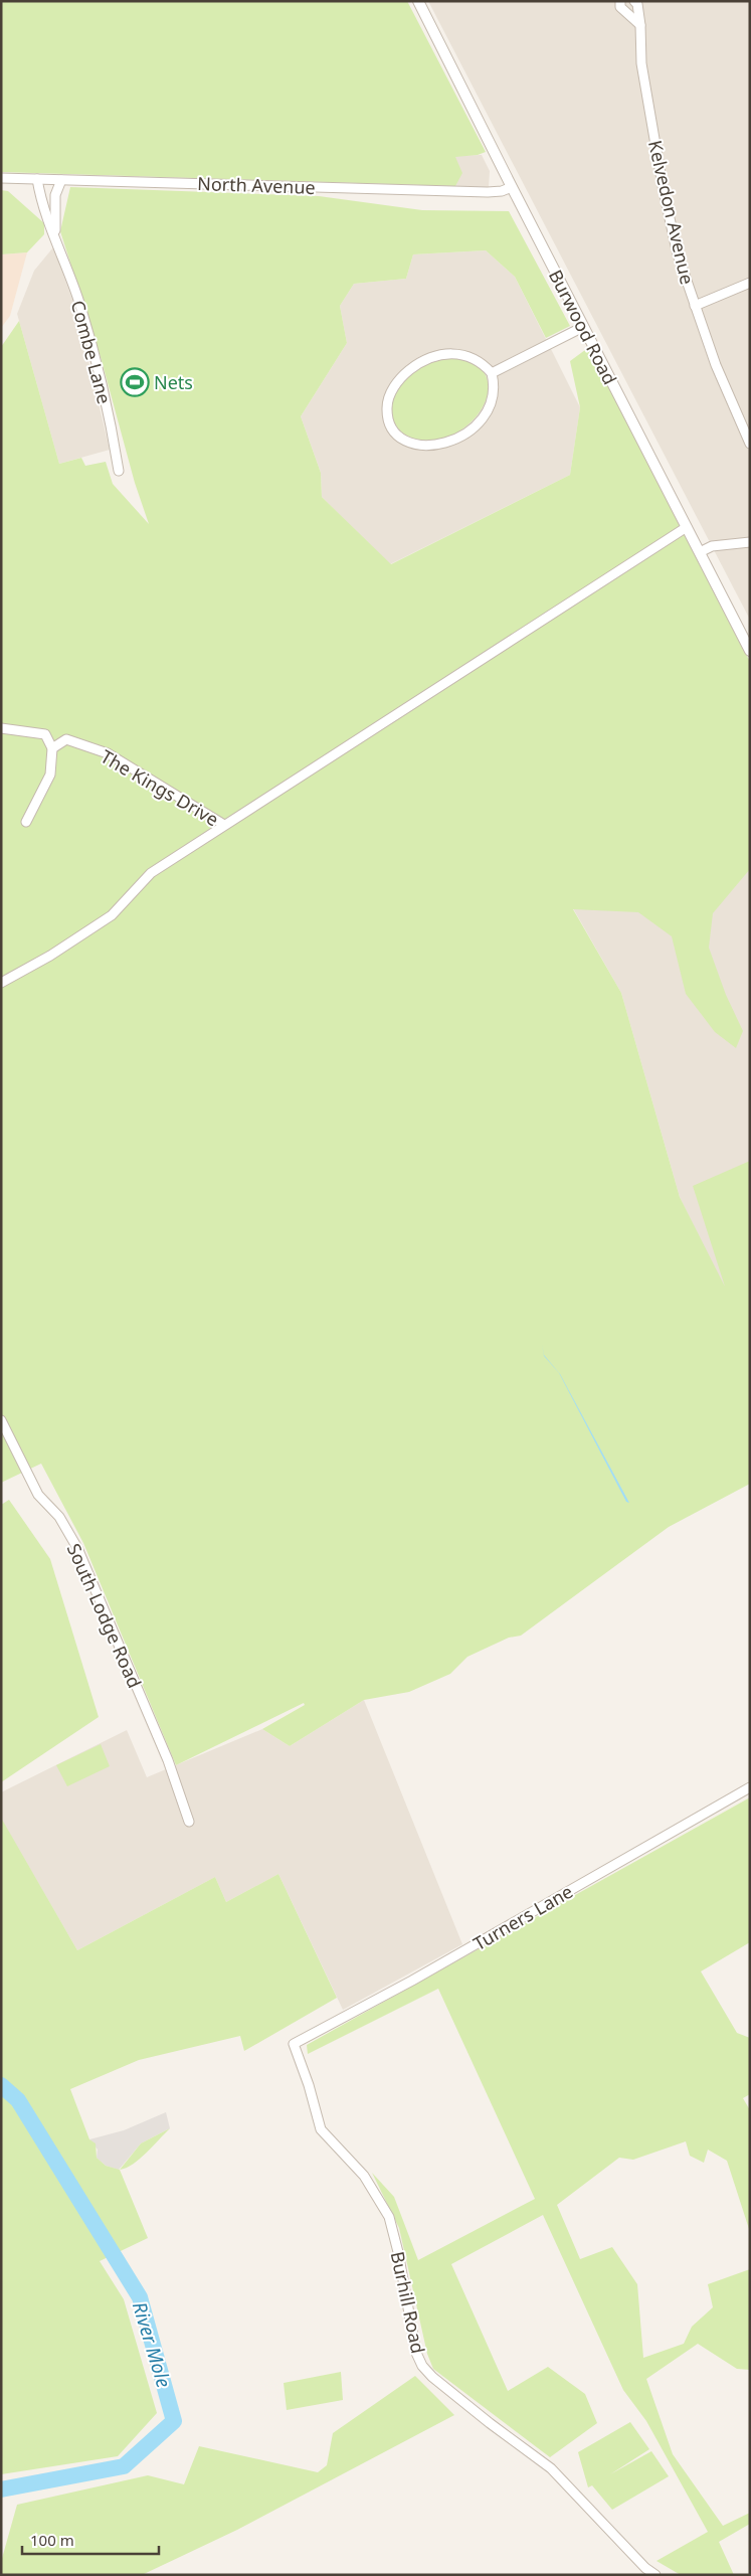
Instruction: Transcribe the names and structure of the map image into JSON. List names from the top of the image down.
{
  "streets": {
    "street": [
      "North Avenue",
      "Kelvedon Avenue",
      "Burwood Road",
      "Combe Lane",
      "The Kings Drive",
      "South Lodge Road",
      "Turners Lane",
      "Burhill Road"
    ]
  },
  "crossings": [
    ["North Avenue", "Burwood Road"],
    ["North Avenue", "Combe Lane"],
    ["Turners Lane", "Burhill Road"]
  ],
  "water": ["River Mole"],
  "places": {
    "sports": ["Nets"]
  },
  "scale_bar": "100 m"
}
